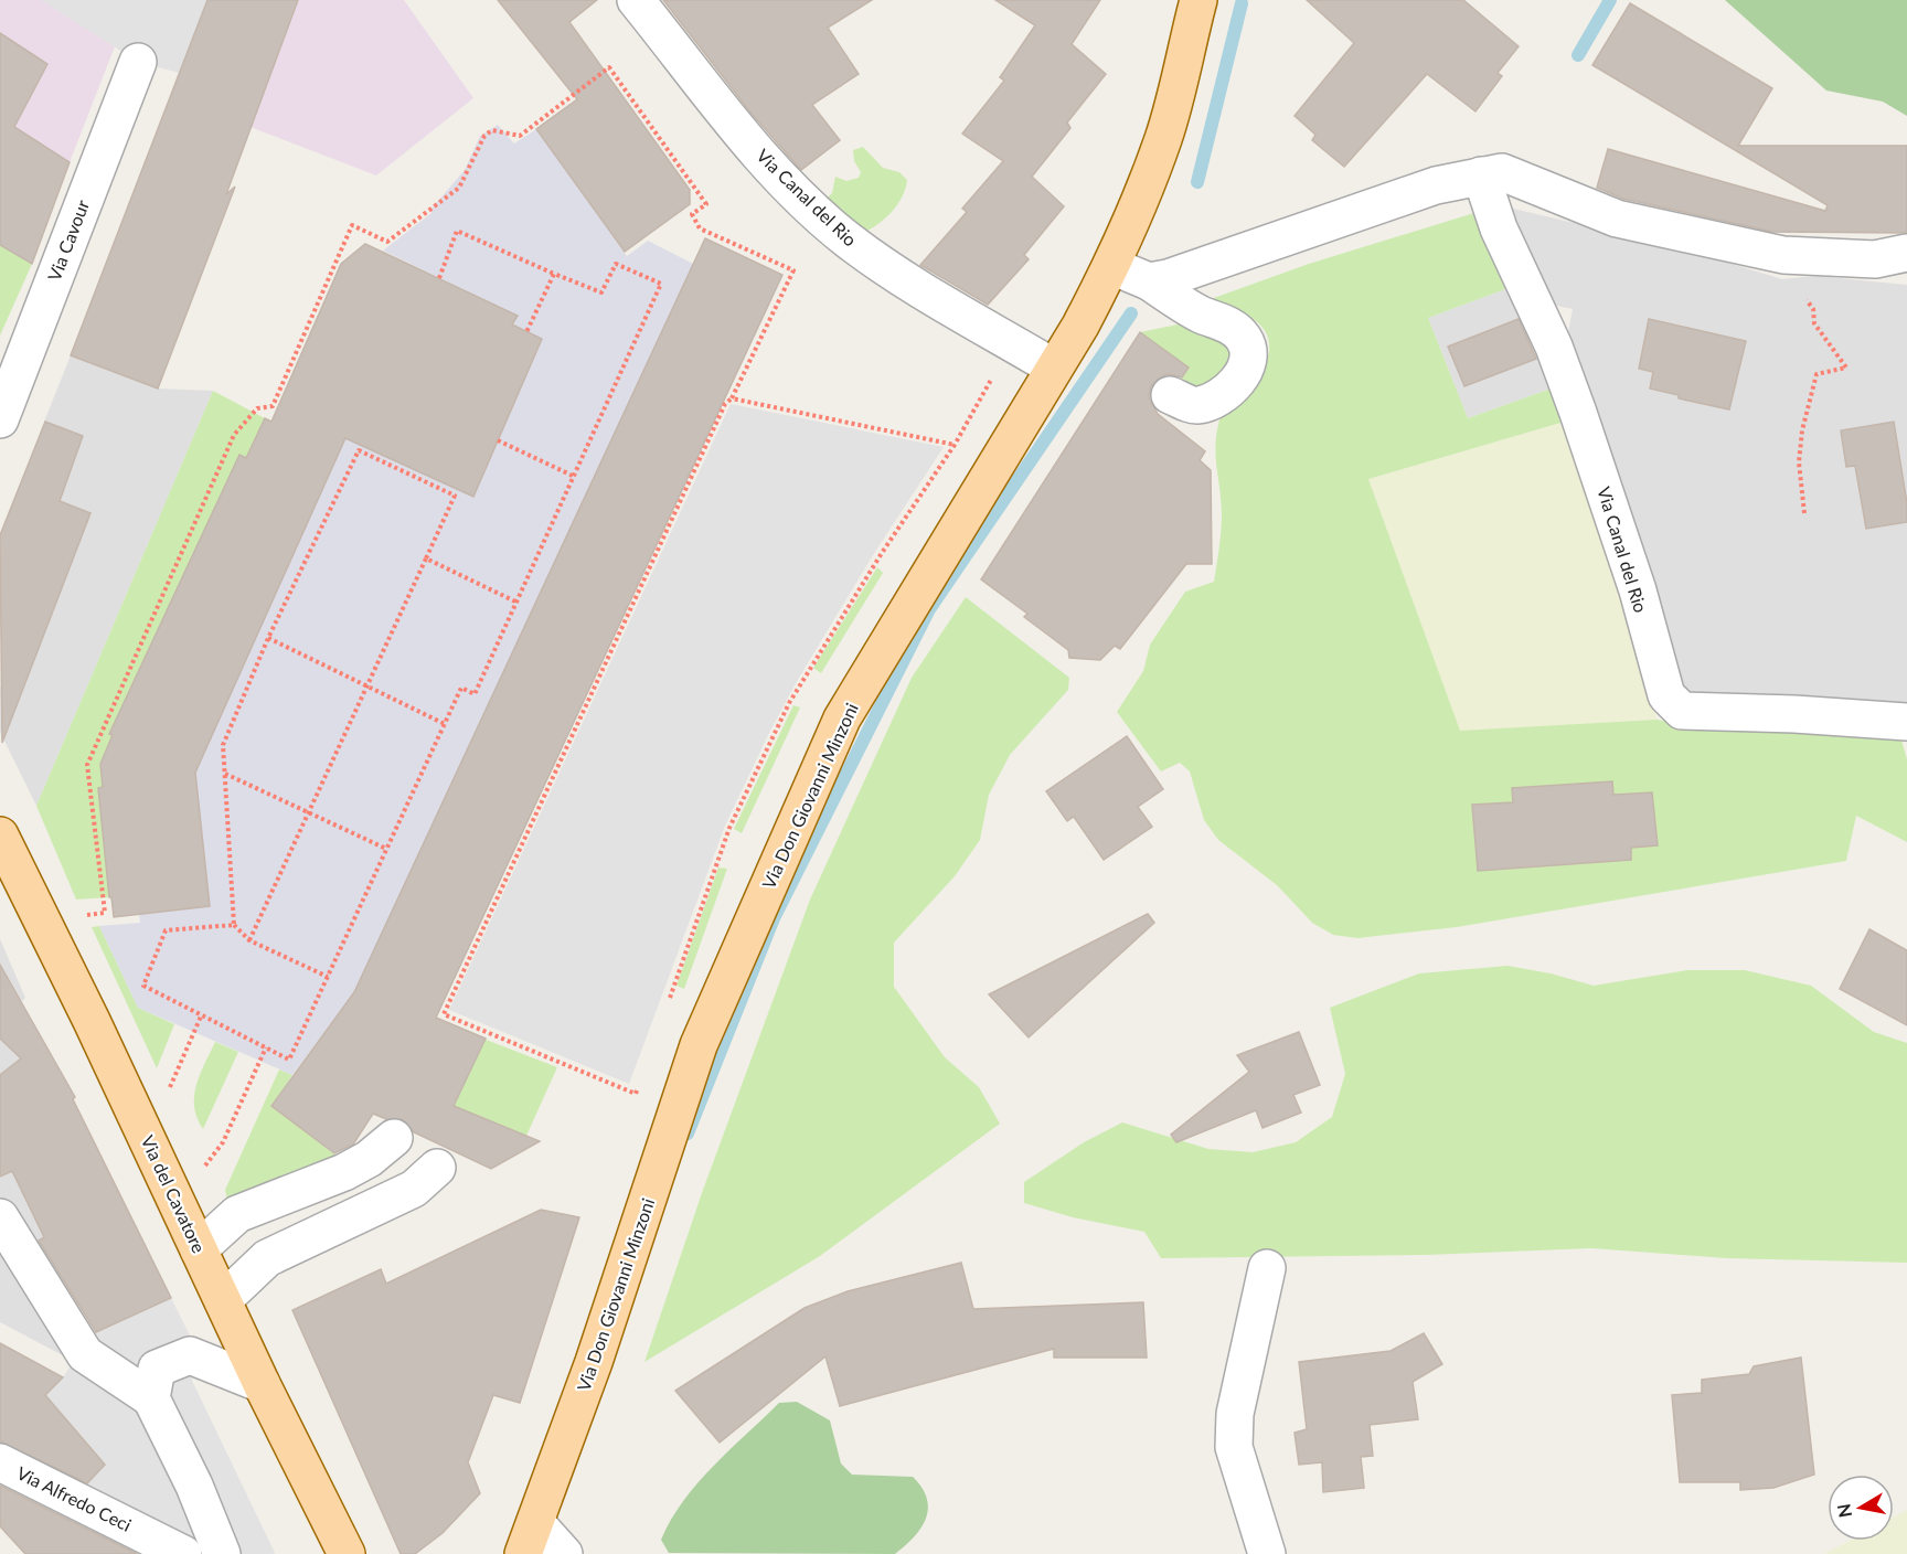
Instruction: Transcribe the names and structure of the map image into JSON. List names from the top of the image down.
{
  "streets": {
    "main road": ["Via Don Giovanni Minzoni", "Via del Cavatore"],
    "street": ["Via Canal del Rio", "Via Cavour", "Via Alfredo Ceci"]
  },
  "crossings": [
    ["Via Canal del Rio", "Via Don Giovanni Minzoni"]
  ],
  "north": "left"
}
